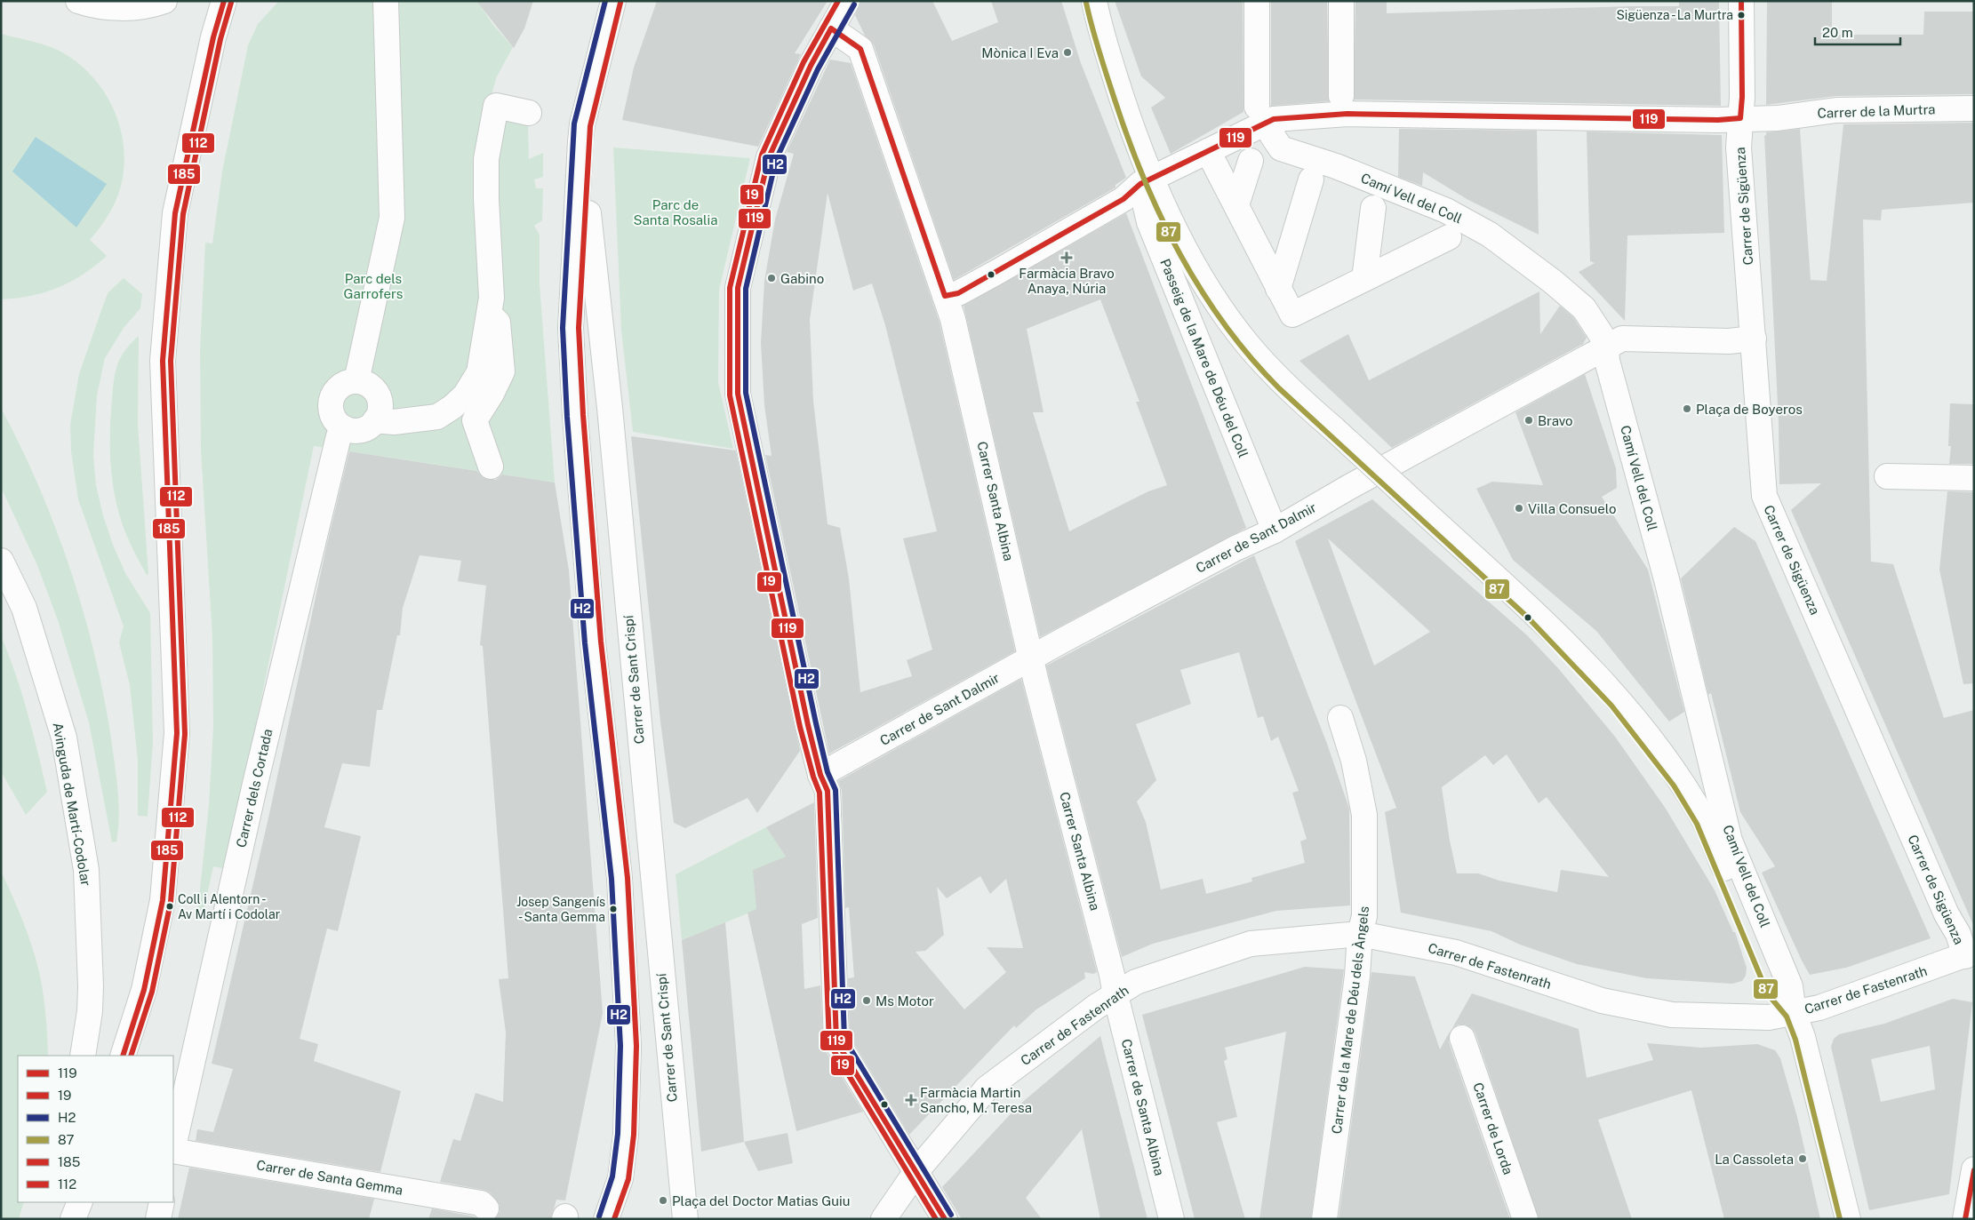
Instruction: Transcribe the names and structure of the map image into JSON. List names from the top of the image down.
{
  "streets": {
    "street": [
      "Carrer de la Murtra",
      "Camí Vell del Coll",
      "Carrer de Sigüenza",
      "Passeig de la Mare de Déu del Coll",
      "Carrer Santa Albina",
      "Carrer de Sant Dalmir",
      "Carrer de Sant Crispí",
      "Carrer dels Cortada",
      "Avinguda de Martí-Codolar",
      "Carrer de Fastenrath",
      "Carrer de la Mare de Déu dels Àngels",
      "Carrer de Santa Albina",
      "Carrer de Lorda",
      "Carrer de Santa Gemma"
    ]
  },
  "crossings": [
    ["Carrer de la Murtra", "Camí Vell del Coll"],
    ["Carrer de la Murtra", "Carrer de Sigüenza"],
    ["Carrer de la Murtra", "Passeig de la Mare de Déu del Coll"],
    ["Carrer de la Murtra", "Carrer Santa Albina"],
    ["Camí Vell del Coll", "Passeig de la Mare de Déu del Coll"],
    ["Camí Vell del Coll", "Carrer de Sant Dalmir"],
    ["Camí Vell del Coll", "Carrer de Fastenrath"],
    ["Carrer de Sigüenza", "Carrer de Sant Dalmir"],
    ["Carrer de Sigüenza", "Carrer de Fastenrath"],
    ["Passeig de la Mare de Déu del Coll", "Carrer de Sant Dalmir"],
    ["Passeig de la Mare de Déu del Coll", "Carrer de Fastenrath"],
    ["Carrer Santa Albina", "Carrer de Sant Dalmir"],
    ["Carrer Santa Albina", "Carrer de Fastenrath"],
    ["Carrer Santa Albina", "Carrer de Santa Albina"],
    ["Carrer de Fastenrath", "Carrer de la Mare de Déu dels Àngels"],
    ["Carrer de Fastenrath", "Carrer de Santa Albina"]
  ],
  "parks": ["Parc de Santa Rosalia", "Parc dels Garrofers"],
  "places": {
    "other": [
      "Sigüenza - La Murtra",
      "Mònica I Eva",
      "Gabino",
      "Plaça de Boyeros",
      "Bravo",
      "Villa Consuelo",
      "Coll i Alentorn - Av Martí i Codolar",
      "Josep Sangenís - Santa Gemma",
      "Ms Motor",
      "La Cassoleta",
      "Plaça del Doctor Matias Guiu"
    ],
    "health": ["Farmàcia Bravo Anaya, Núria", "Farmàcia Martin Sancho, M. Teresa"]
  },
  "lines": [
    "transit line 119",
    "transit line 19",
    "transit line H2",
    "transit line 185",
    "transit line 87",
    "transit line 112"
  ],
  "legend": [
    "119",
    "19",
    "H2",
    "87",
    "185",
    "112"
  ],
  "scale_bar": "20 m"
}
